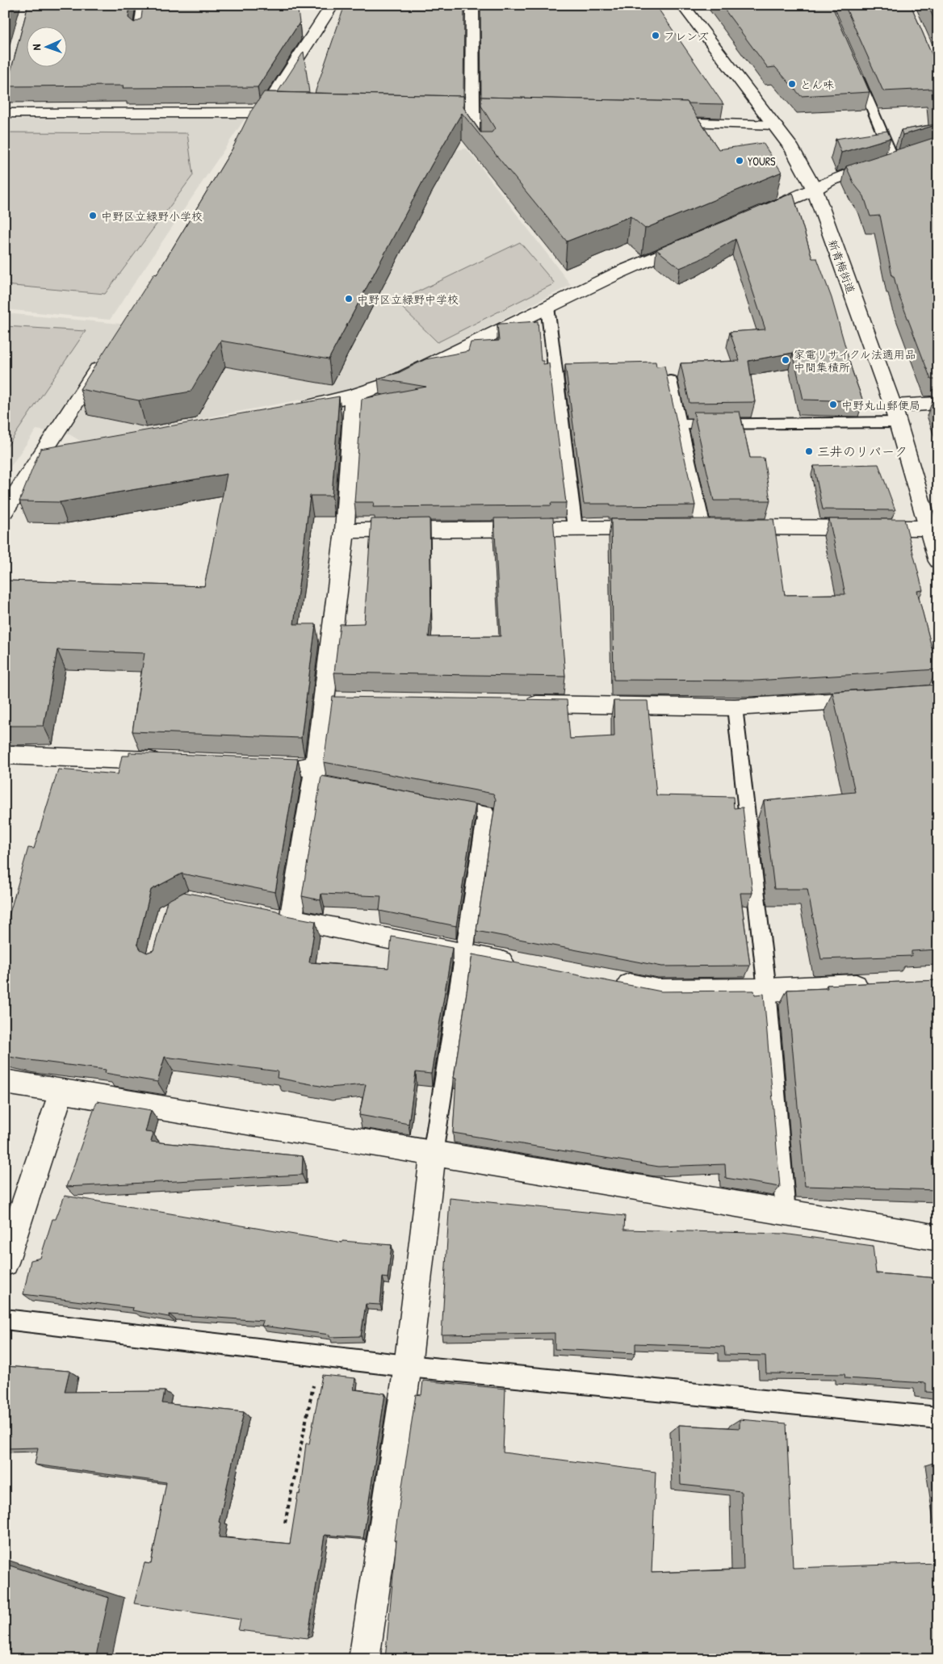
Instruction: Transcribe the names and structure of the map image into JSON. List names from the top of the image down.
{
  "streets": {
    "street": ["新青梅街道"]
  },
  "places": [
    "フレンズ",
    "とん味",
    "YOURS",
    "中野区立緑野小学校",
    "中野区立緑野中学校",
    "家電リサイクル法適用品 中間集積所",
    "中野丸山郵便局",
    "三井のリパーク"
  ],
  "north": "left"
}
